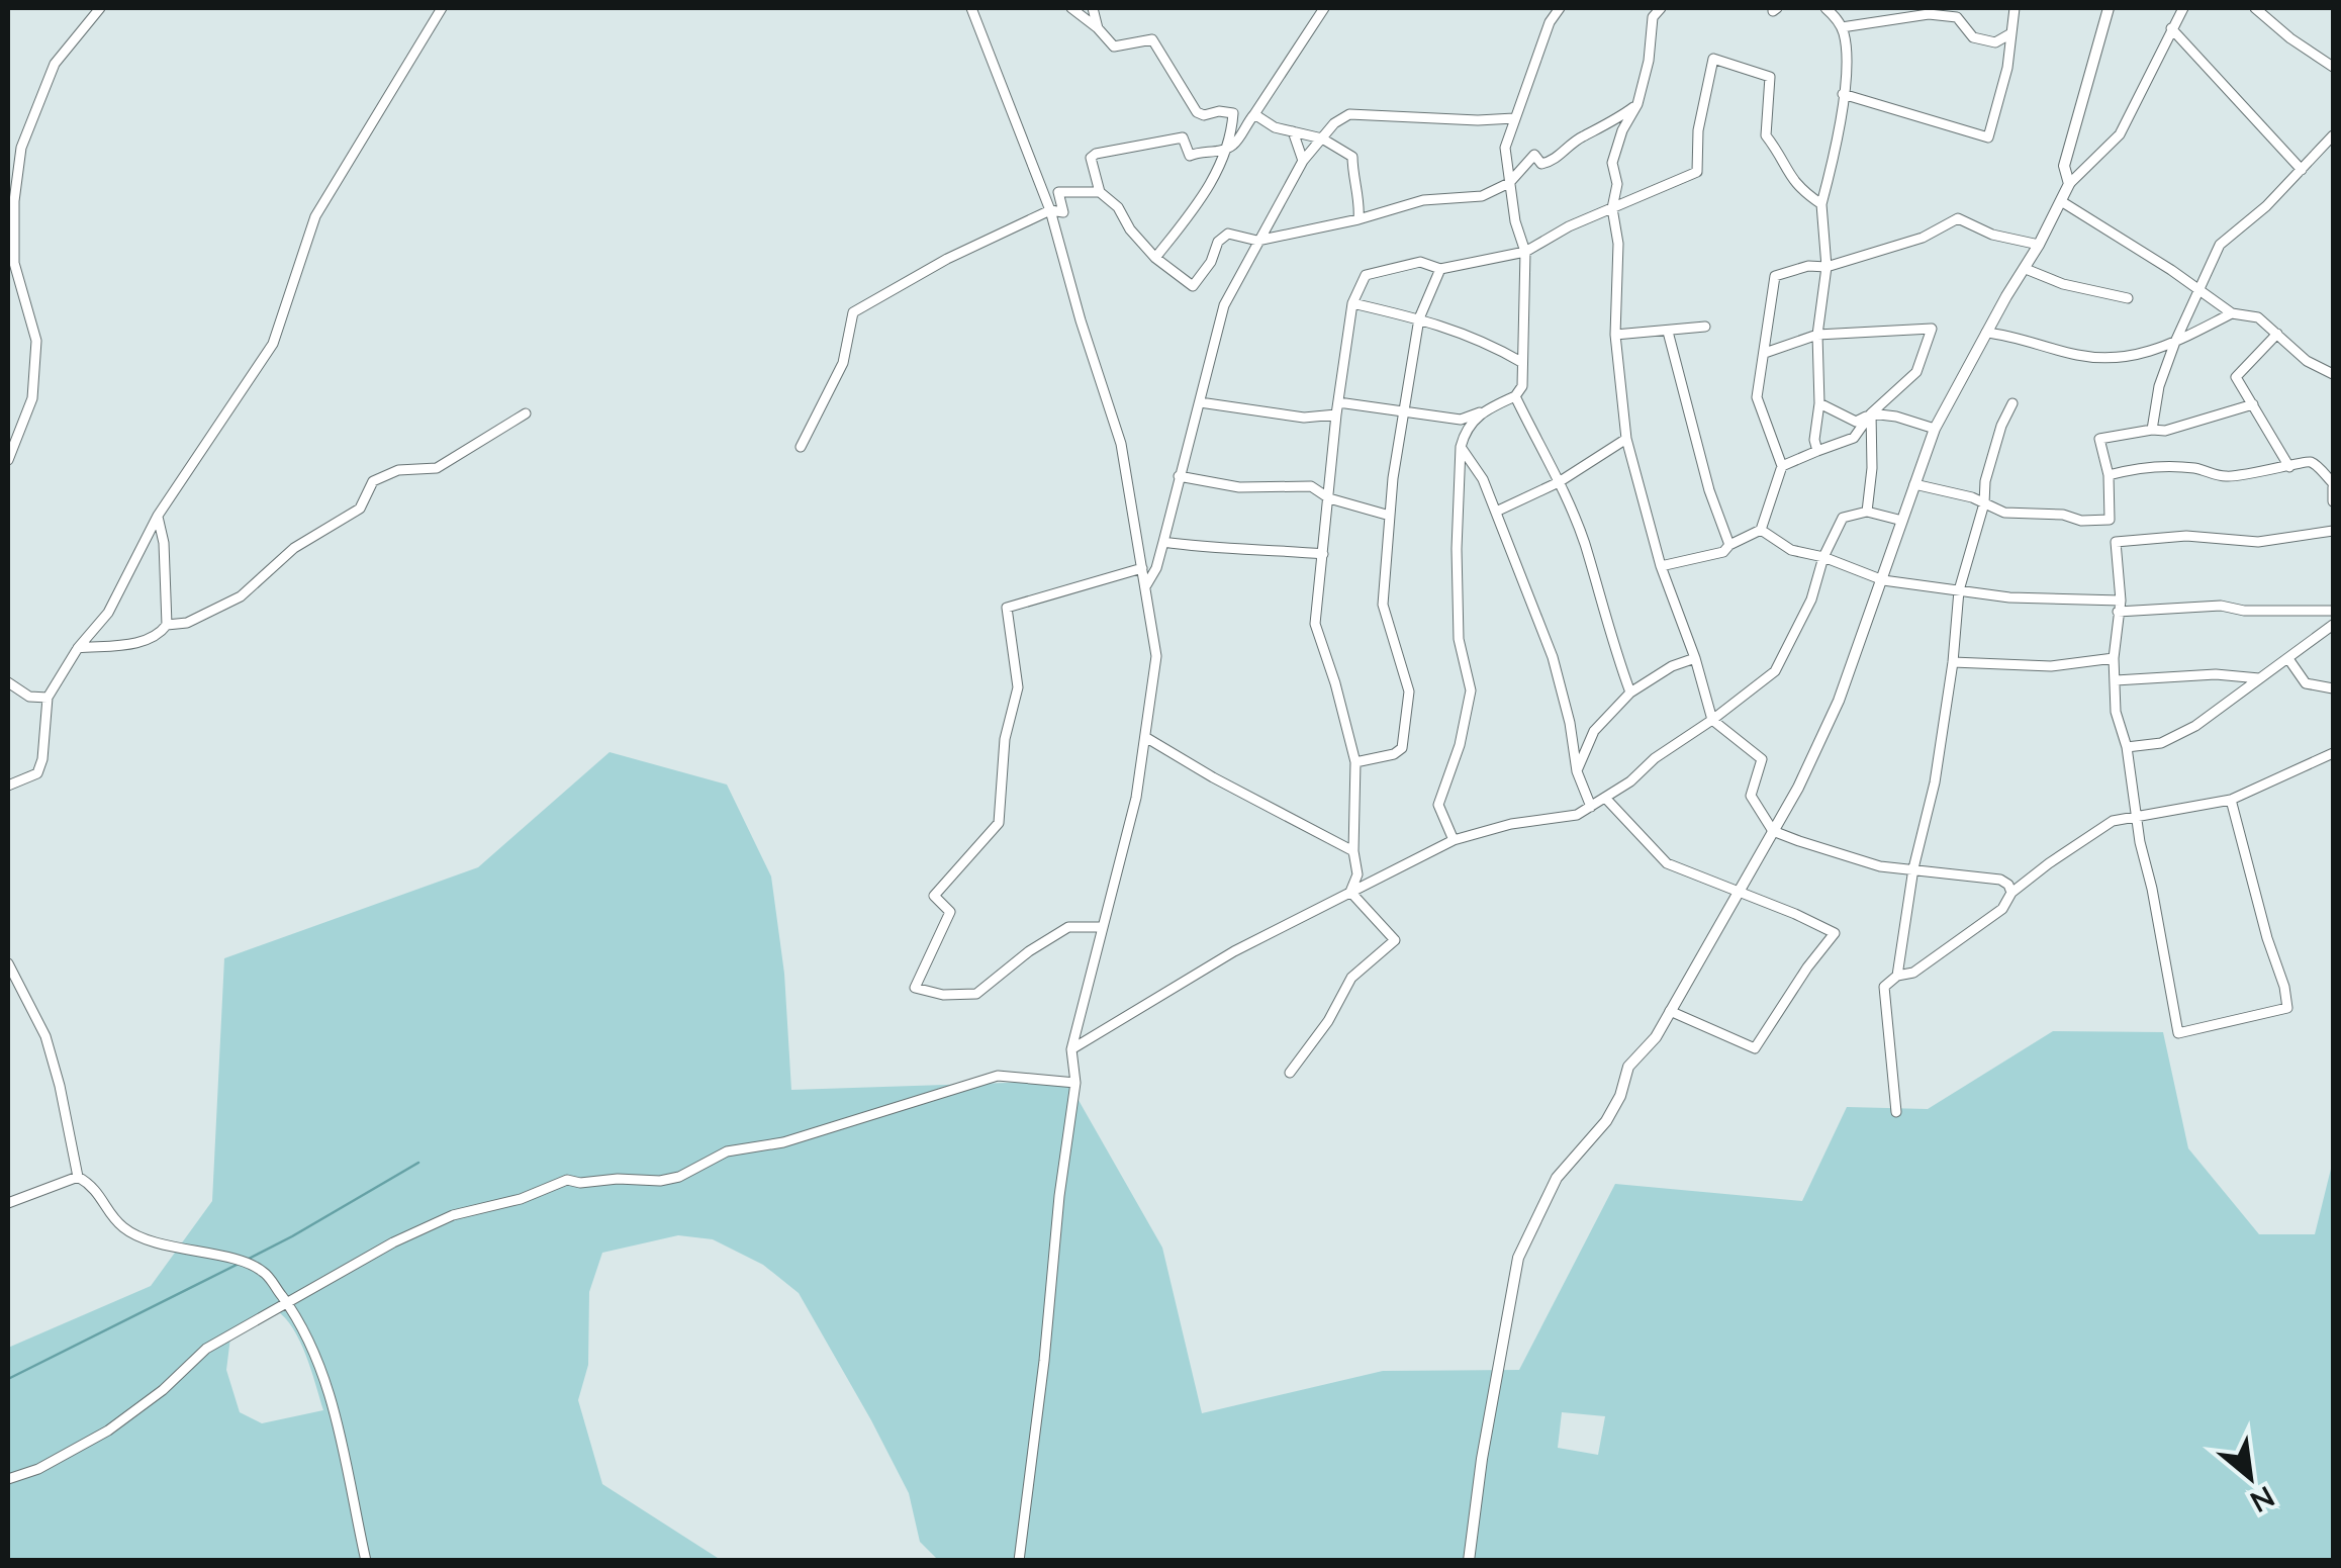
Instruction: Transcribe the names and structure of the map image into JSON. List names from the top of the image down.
{
  "north": "bottom right"
}
